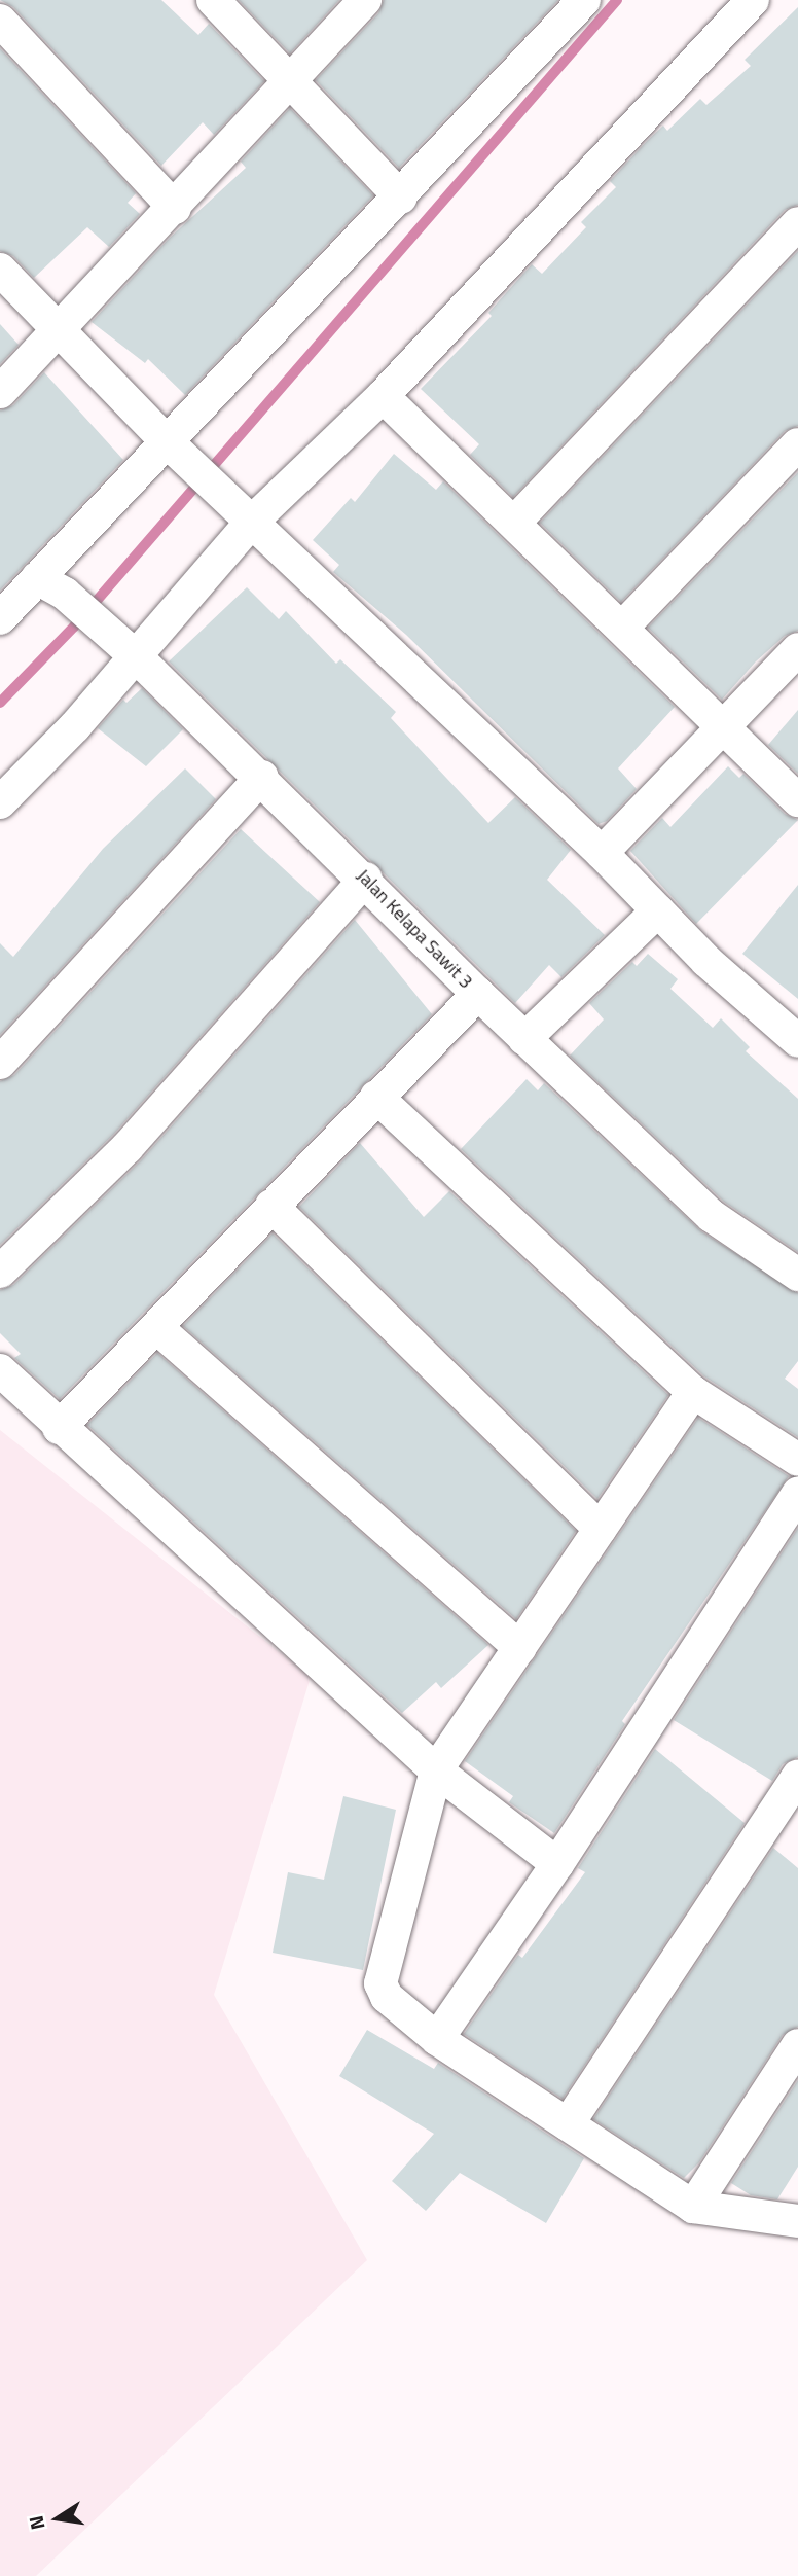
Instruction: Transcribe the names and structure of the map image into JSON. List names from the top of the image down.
{
  "streets": {
    "street": ["Jalan Kelapa Sawit 3"]
  },
  "north": "left"
}
